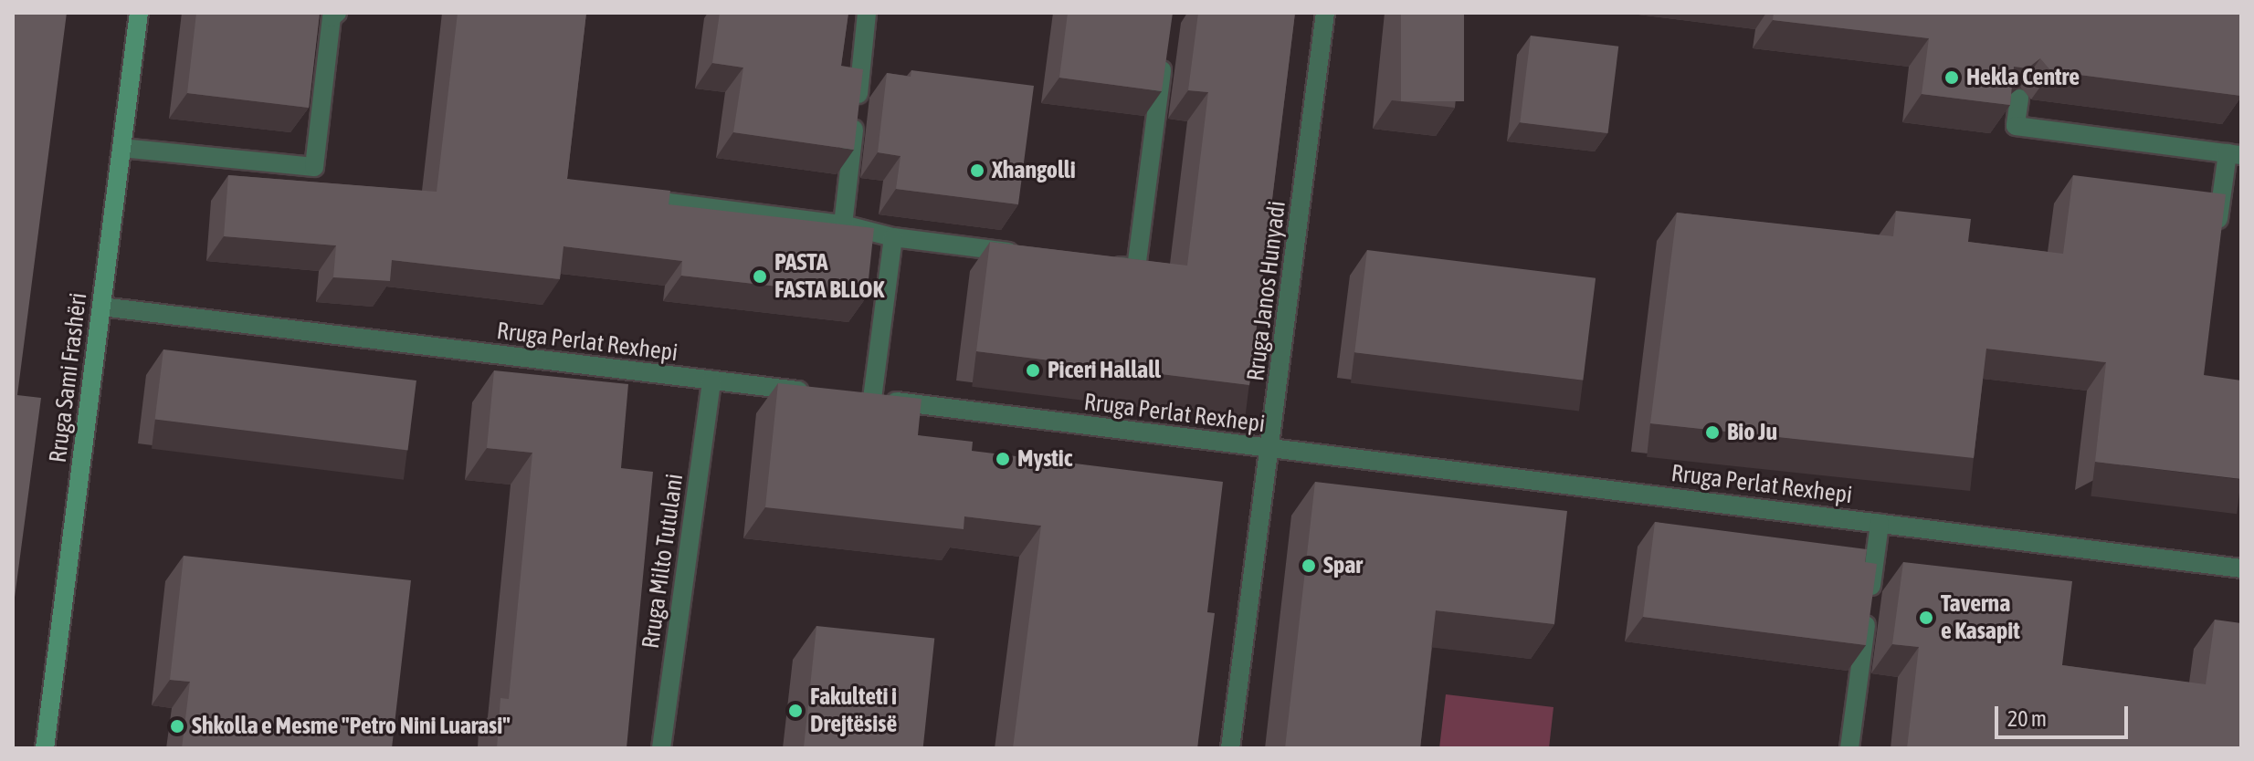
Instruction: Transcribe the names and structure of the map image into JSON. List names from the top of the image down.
{
  "streets": {
    "main road": ["Rruga Sami Frashëri"],
    "street": ["Rruga Janos Hunyadi", "Rruga Perlat Rexhepi", "Rruga Milto Tutulani"]
  },
  "crossings": [
    ["Rruga Janos Hunyadi", "Rruga Perlat Rexhepi"],
    ["Rruga Perlat Rexhepi", "Rruga Sami Frashëri"],
    ["Rruga Perlat Rexhepi", "Rruga Milto Tutulani"]
  ],
  "places": [
    "Hekla Centre",
    "Xhangolli",
    "PASTA FASTA BLLOK",
    "Piceri Hallall",
    "Bio Ju",
    "Mystic",
    "Spar",
    "Taverna e Kasapit",
    "Fakulteti i Drejtësisë",
    "Shkolla e Mesme \"Petro Nini Luarasi\""
  ],
  "scale_bar": "20 m"
}
